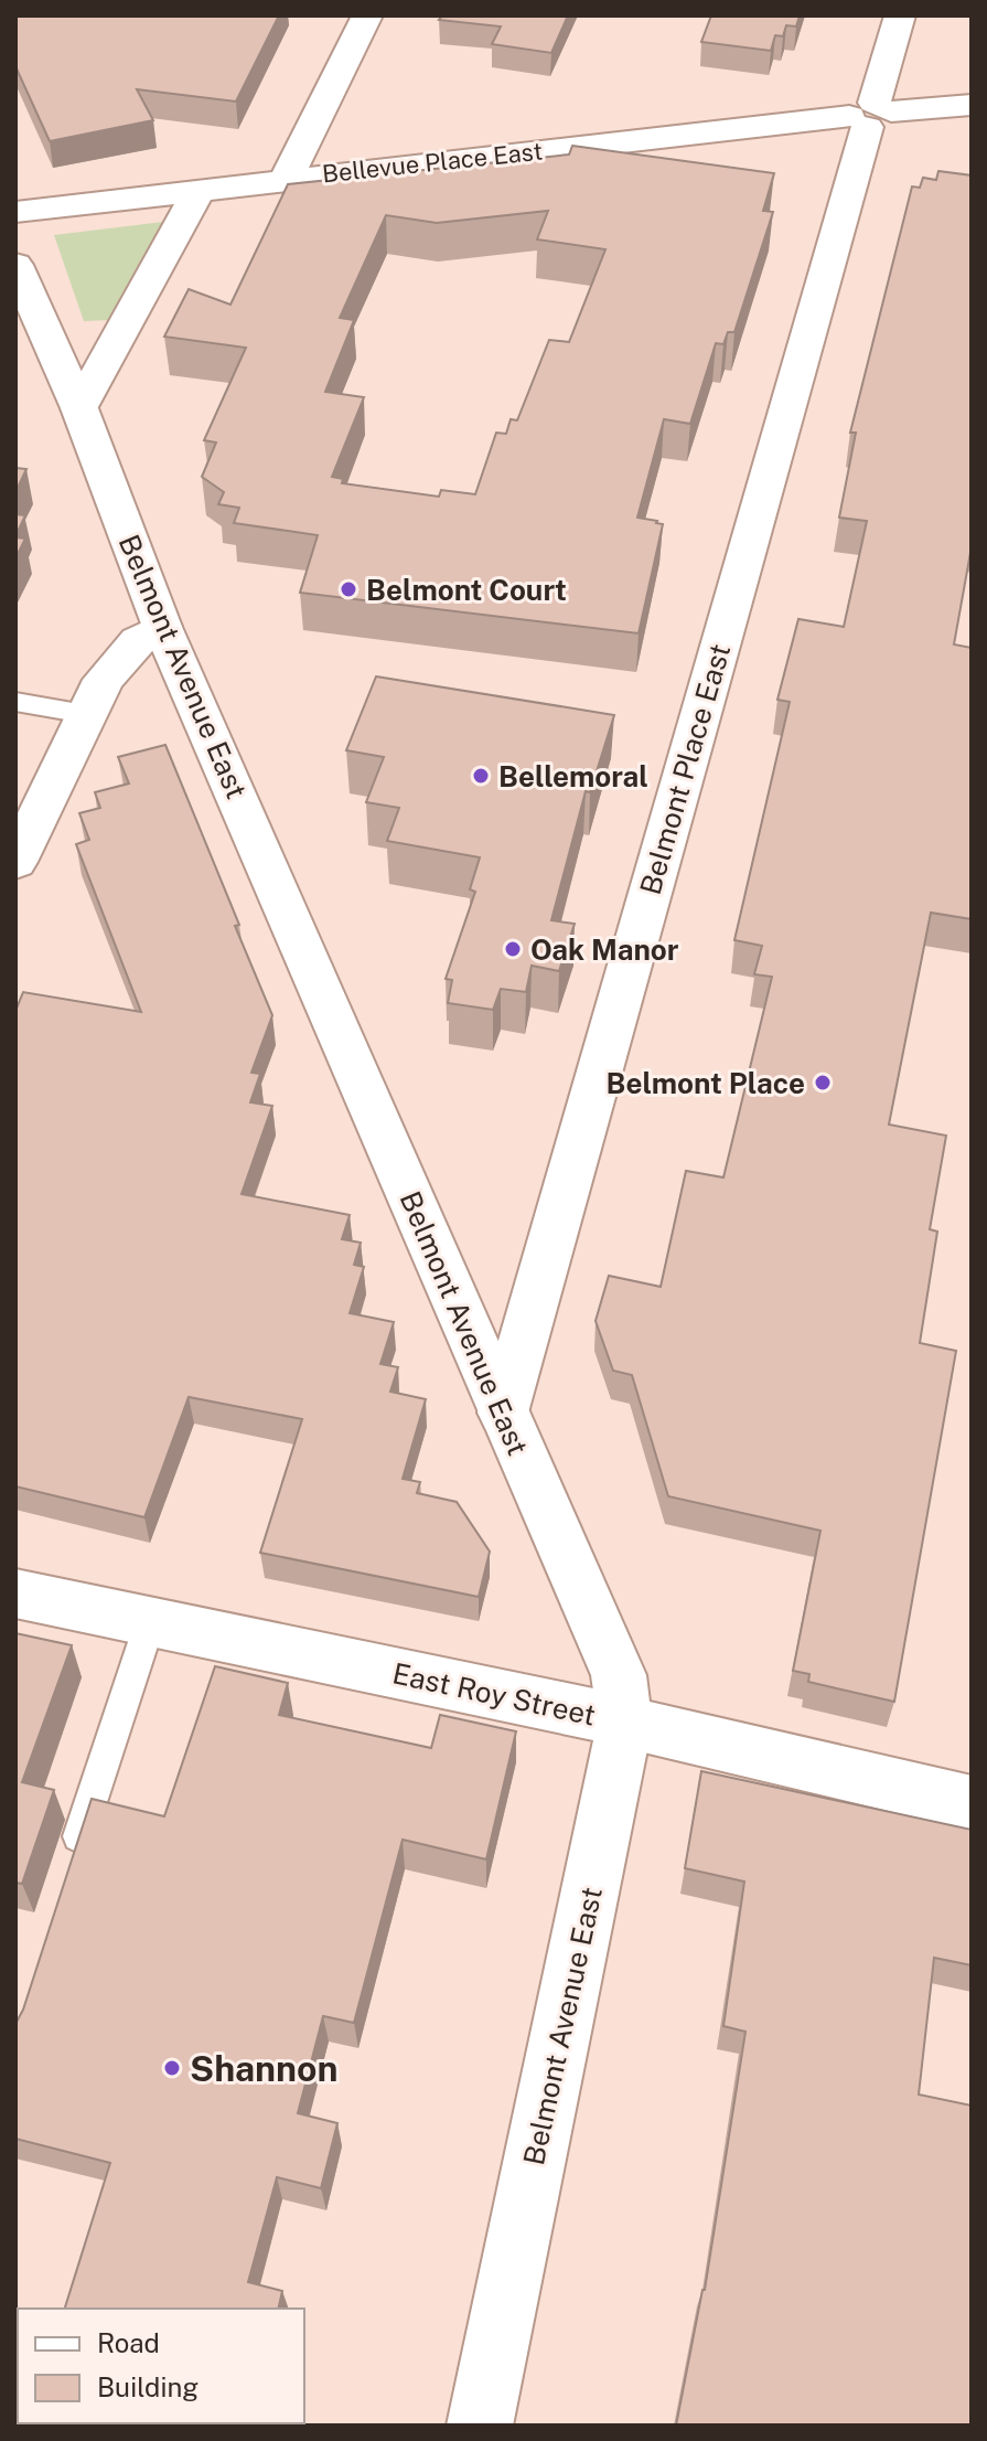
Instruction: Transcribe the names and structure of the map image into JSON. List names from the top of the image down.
{
  "streets": {
    "street": [
      "Bellevue Place East",
      "Belmont Avenue East",
      "Belmont Place East",
      "East Roy Street"
    ]
  },
  "crossings": [
    ["Bellevue Place East", "Belmont Place East"],
    ["Belmont Avenue East", "Belmont Place East"],
    ["Belmont Avenue East", "East Roy Street"]
  ],
  "places": [
    "Belmont Court",
    "Bellemoral",
    "Oak Manor",
    "Belmont Place",
    "Shannon"
  ],
  "legend": ["Road", "Building"]
}
